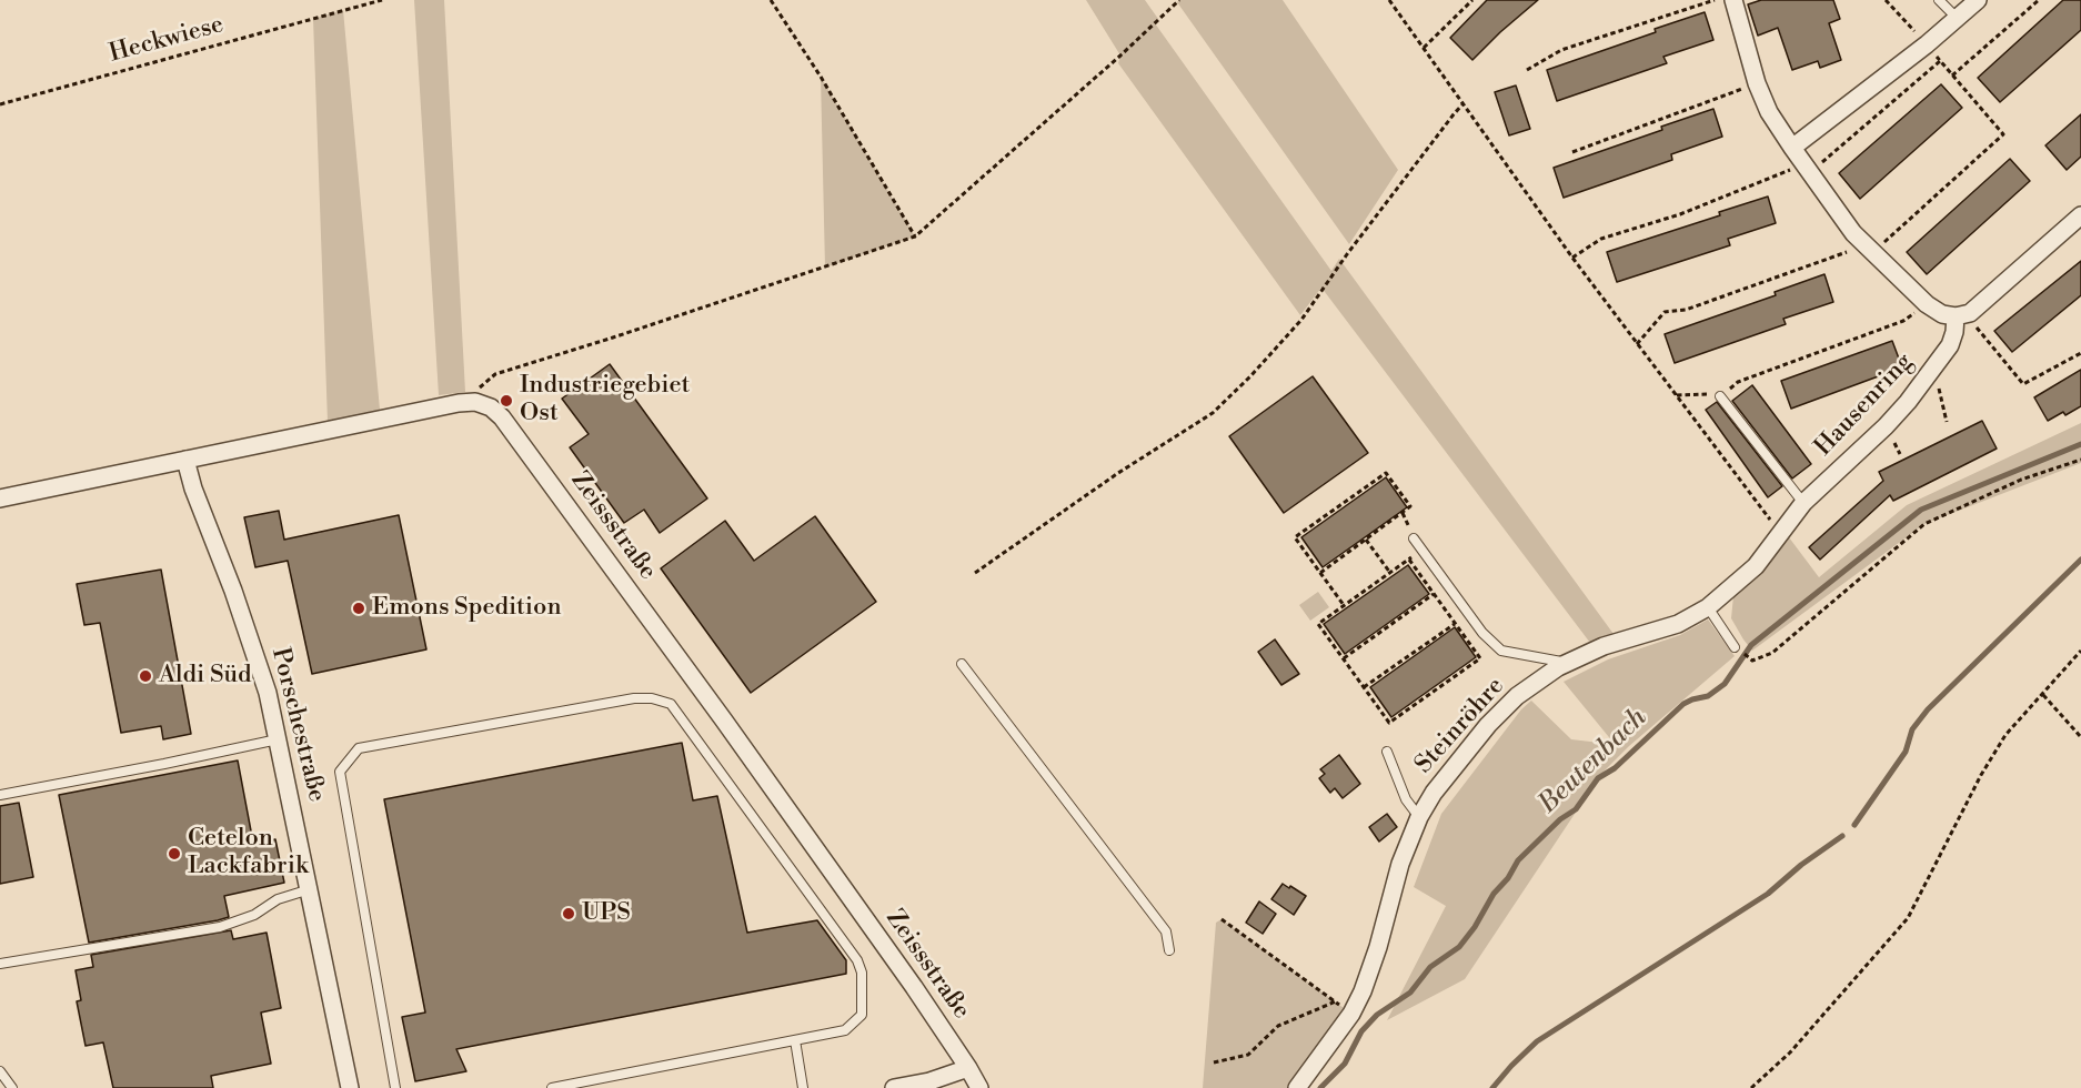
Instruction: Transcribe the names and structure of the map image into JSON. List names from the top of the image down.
{
  "streets": {
    "street": [
      "Hausenring",
      "Zeissstraße",
      "Porschestraße",
      "Steinröhre"
    ],
    "path": ["Heckwiese"]
  },
  "crossings": [
    ["Hausenring", "Steinröhre"]
  ],
  "water": ["Beutenbach"],
  "places": [
    "Industriegebiet Ost",
    "Emons Spedition",
    "Aldi Süd",
    "Cetelon Lackfabrik",
    "UPS"
  ]
}
